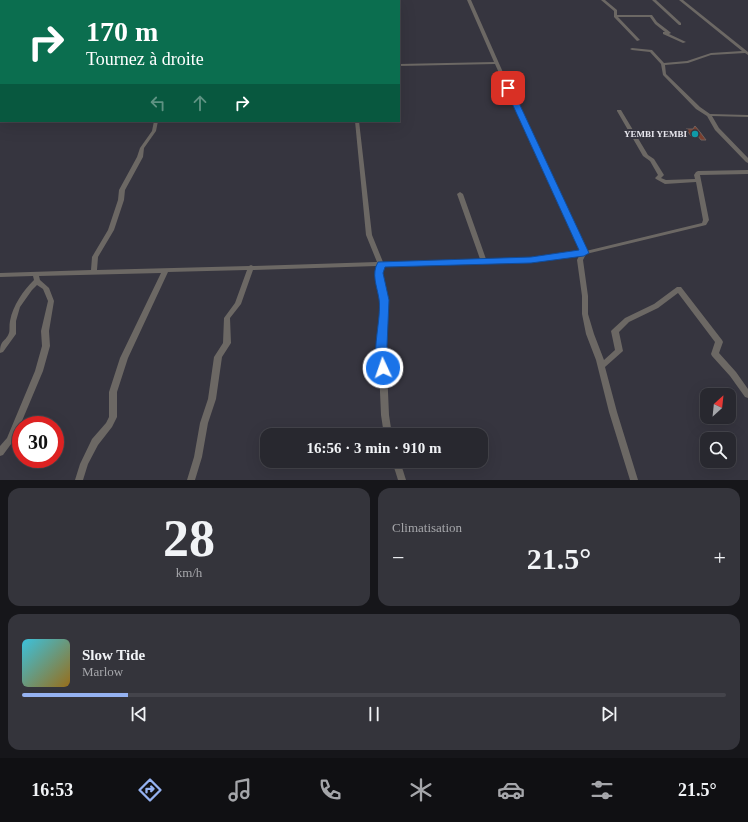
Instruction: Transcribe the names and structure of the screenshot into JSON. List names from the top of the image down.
{
  "places": ["YEMBI YEMBI"],
  "north": "top right",
  "page": {
    "turn": ["170 m", "Tournez à droite"],
    "limit": "30",
    "trip": "16:56 · 3 min · 910 m",
    "tile": [
      ["28", "km/h"],
      "Climatisation"
    ],
    "heat": ["−", "21.5°", "+"],
    "song": ["Slow Tide", "Marlow"],
    "tabs": ["16:53", "21.5°"]
  }
}
